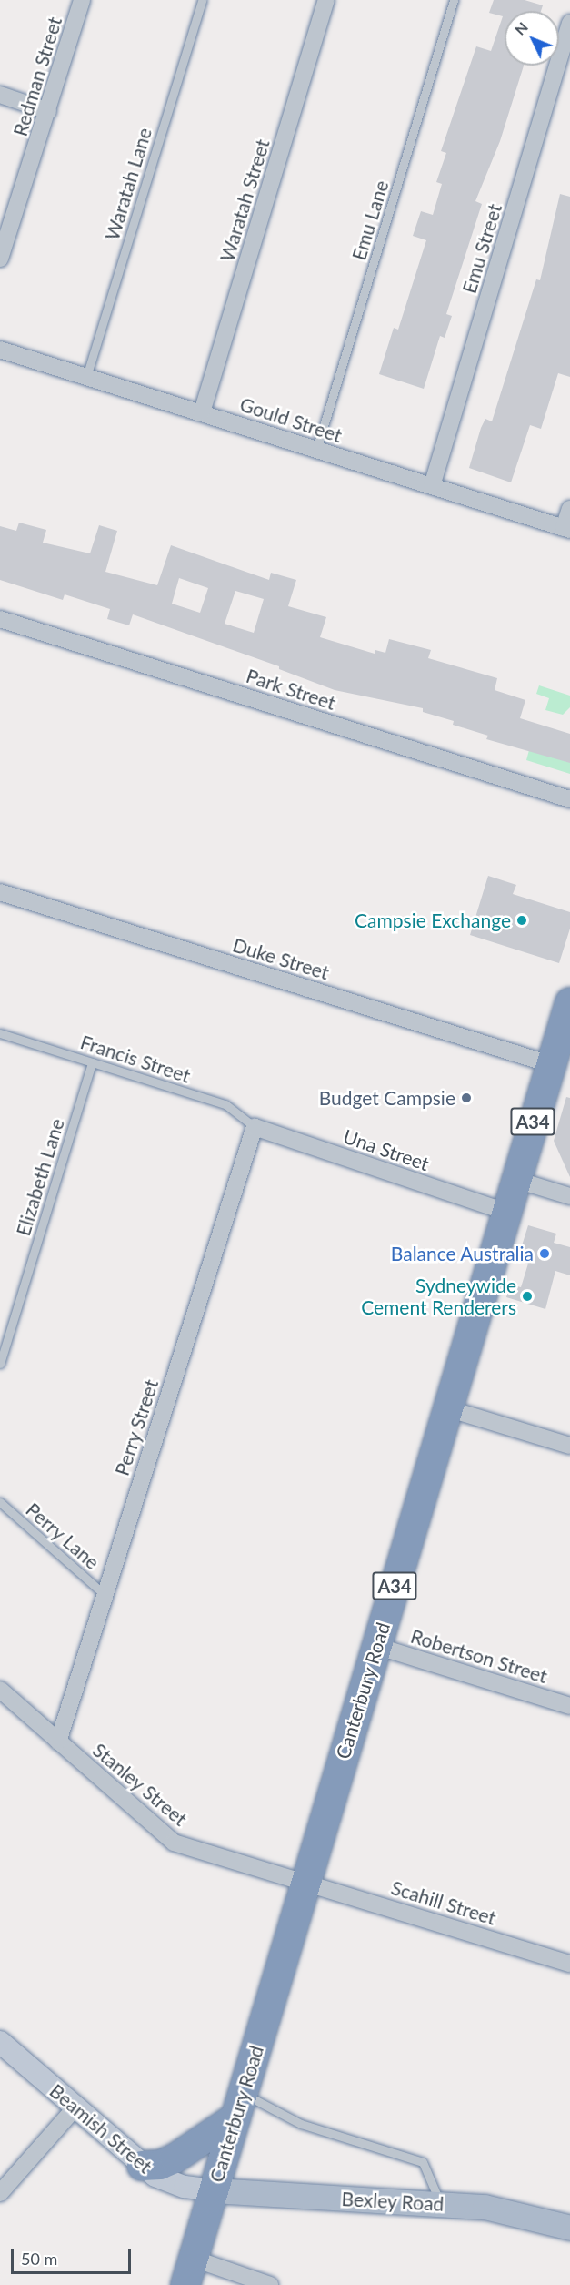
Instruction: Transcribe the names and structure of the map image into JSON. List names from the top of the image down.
{
  "streets": {
    "highway": ["A34", "Canterbury Road"],
    "main road": ["Beamish Street", "Bexley Road"],
    "street": [
      "Redman Street",
      "Waratah Street",
      "Emu Street",
      "Gould Street",
      "Park Street",
      "Duke Street",
      "Una Street",
      "Perry Street",
      "Robertson Street",
      "Stanley Street",
      "Scahill Street"
    ],
    "lane": [
      "Waratah Lane",
      "Emu Lane",
      "Francis Street",
      "Elizabeth Lane",
      "Perry Lane"
    ]
  },
  "crossings": [
    ["Waratah Lane", "Gould Street"],
    ["Waratah Street", "Gould Street"],
    ["Emu Lane", "Gould Street"],
    ["Emu Street", "Gould Street"],
    ["Duke Street", "Canterbury Road"],
    ["Francis Street", "Una Street"],
    ["Francis Street", "Elizabeth Lane"],
    ["Francis Street", "Perry Street"],
    ["Una Street", "Perry Street"],
    ["Una Street", "Canterbury Road"],
    ["Perry Street", "Perry Lane"],
    ["Perry Street", "Stanley Street"],
    ["Robertson Street", "Canterbury Road"],
    ["Canterbury Road", "Stanley Street"],
    ["Canterbury Road", "Scahill Street"],
    ["Canterbury Road", "Beamish Street"],
    ["Canterbury Road", "Bexley Road"],
    ["Stanley Street", "Scahill Street"],
    ["Beamish Street", "Bexley Road"]
  ],
  "places": [
    "Campsie Exchange",
    "Budget Campsie",
    "Balance Australia",
    "Sydneywide Cement Renderers"
  ],
  "scale_bar": "50 m",
  "north": "top left"
}
